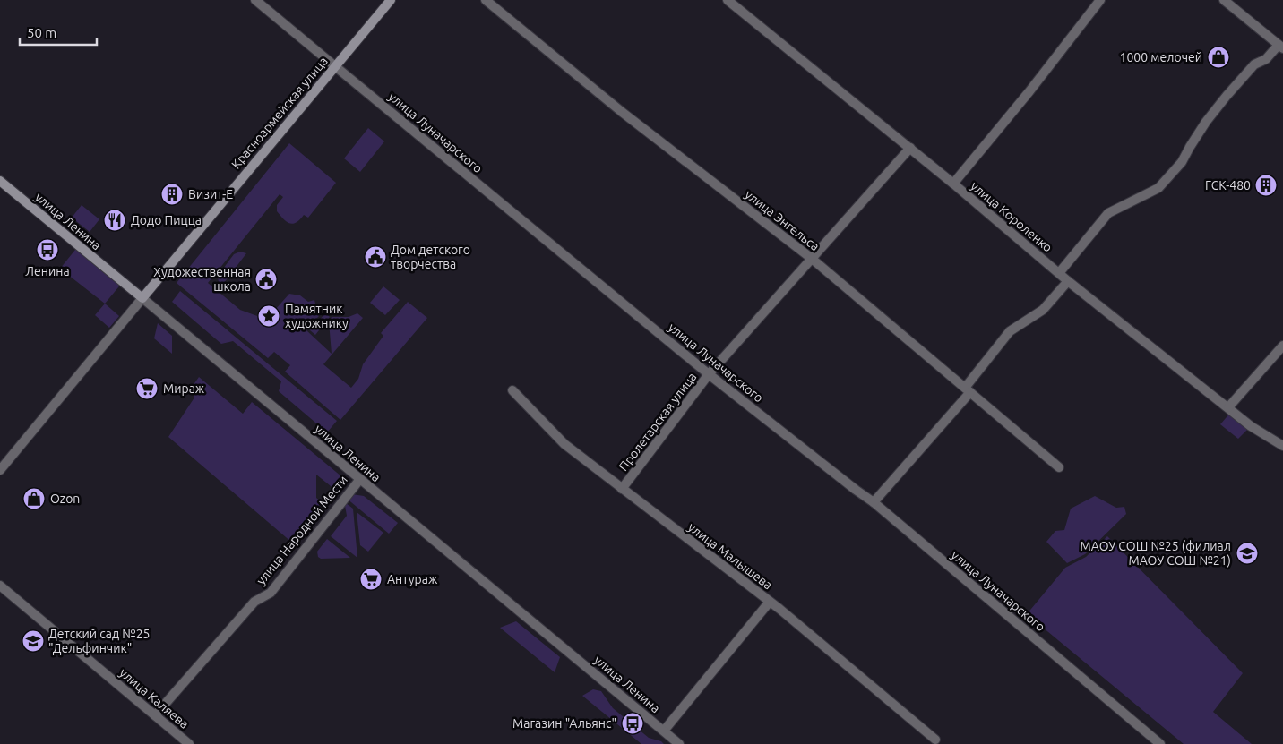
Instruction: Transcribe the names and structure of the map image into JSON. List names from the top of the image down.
{
  "streets": {
    "main road": ["Красноармейская улица", "улица Ленина"],
    "street": [
      "улица Луначарского",
      "улица Короленко",
      "улица Энгельса",
      "Пролетарская улица",
      "улица Народной Мести",
      "улица Малышева",
      "улица Каляева"
    ]
  },
  "crossings": [
    ["Красноармейская улица", "улица Луначарского"],
    ["Красноармейская улица", "улица Ленина"],
    ["улица Луначарского", "Пролетарская улица"],
    ["улица Короленко", "Пролетарская улица"],
    ["улица Энгельса", "Пролетарская улица"],
    ["улица Ленина", "улица Народной Мести"],
    ["Пролетарская улица", "улица Малышева"],
    ["улица Народной Мести", "улица Каляева"]
  ],
  "places": {
    "shop": ["1000 мелочей", "Ozon"],
    "building": ["ГСК-480", "Визит-Е"],
    "restaurant": ["Додо Пицца"],
    "bus stop": ["Ленина", "Магазин \"Альянс\""],
    "public building": ["Дом детского творчества", "Художественная школа"],
    "place": ["Памятник художнику"],
    "supermarket": ["Мираж", "Антураж"],
    "school or university": ["МАОУ СОШ №25 (филиал МАОУ СОШ №21)", "Детский сад №25 \"Дельфинчик\""]
  },
  "scale_bar": "50 m"
}
